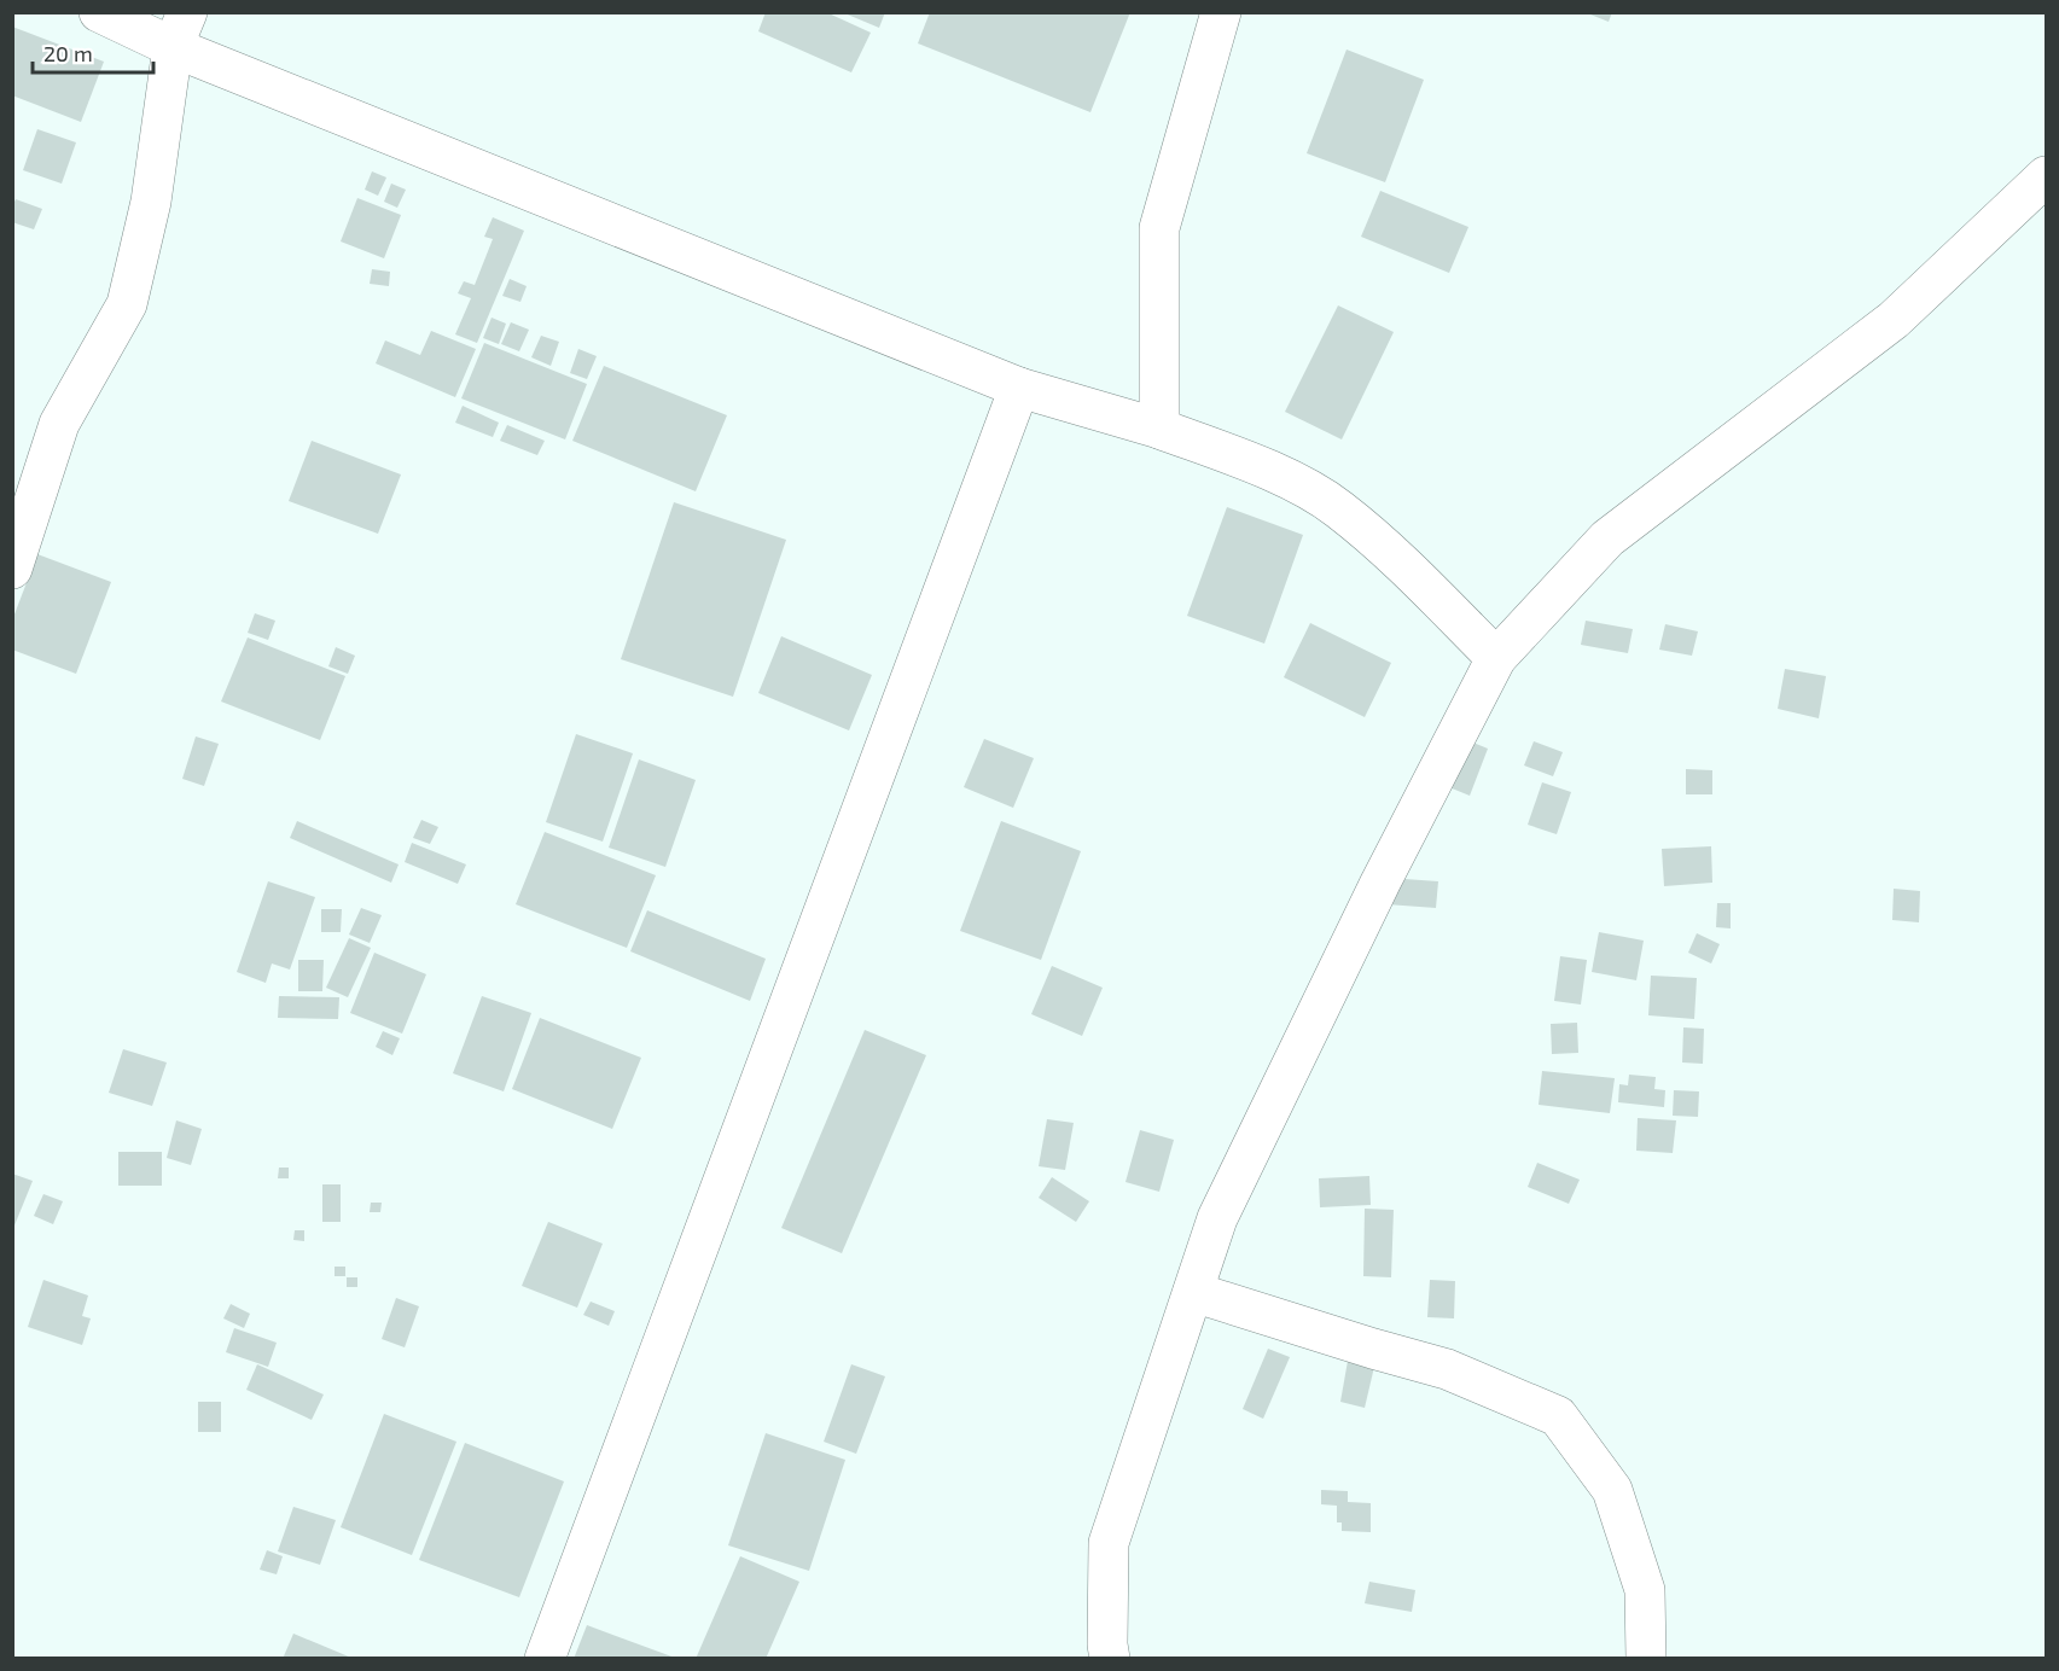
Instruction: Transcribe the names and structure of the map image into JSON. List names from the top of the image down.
{
  "scale_bar": "20 m"
}
